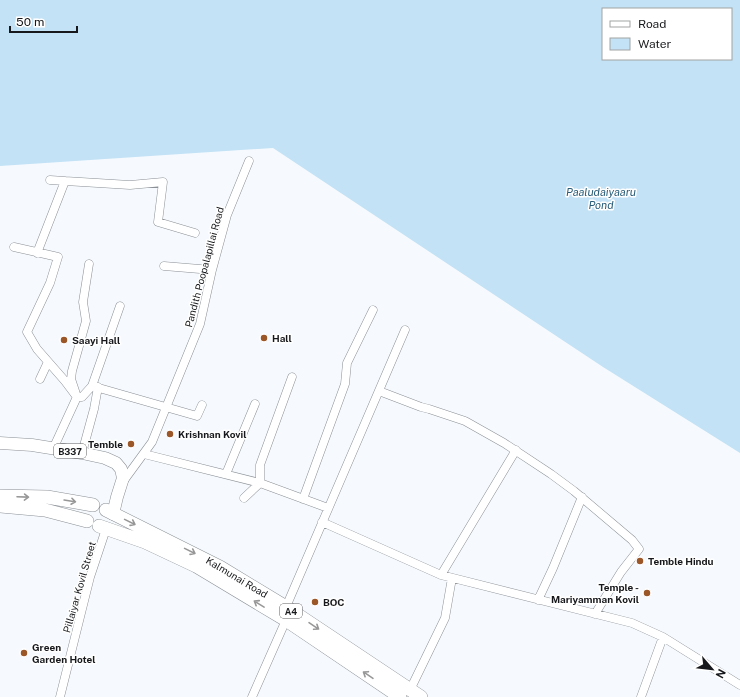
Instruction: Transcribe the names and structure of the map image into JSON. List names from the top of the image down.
{
  "streets": {
    "highway": ["Kalmunai Road", "A4"],
    "main road": ["B337"],
    "street": ["Pandith Poopalapillai Road", "Pillaiyar Kovil Street"]
  },
  "crossings": [
    ["Pandith Poopalapillai Road", "B337"],
    ["B337", "Kalmunai Road"],
    ["B337", "A4"],
    ["Kalmunai Road", "Pillaiyar Kovil Street"],
    ["Kalmunai Road", "A4"],
    ["Pillaiyar Kovil Street", "A4"]
  ],
  "water": ["Paaludaiyaaru Pond"],
  "places": [
    "Hall",
    "Saayi Hall",
    "Krishnan Kovil",
    "Temble",
    "Temble Hindu",
    "Temple - Mariyamman Kovil",
    "BOC",
    "Green Garden Hotel"
  ],
  "legend": ["Road", "Water"],
  "scale_bar": "50 m",
  "north": "bottom right"
}
